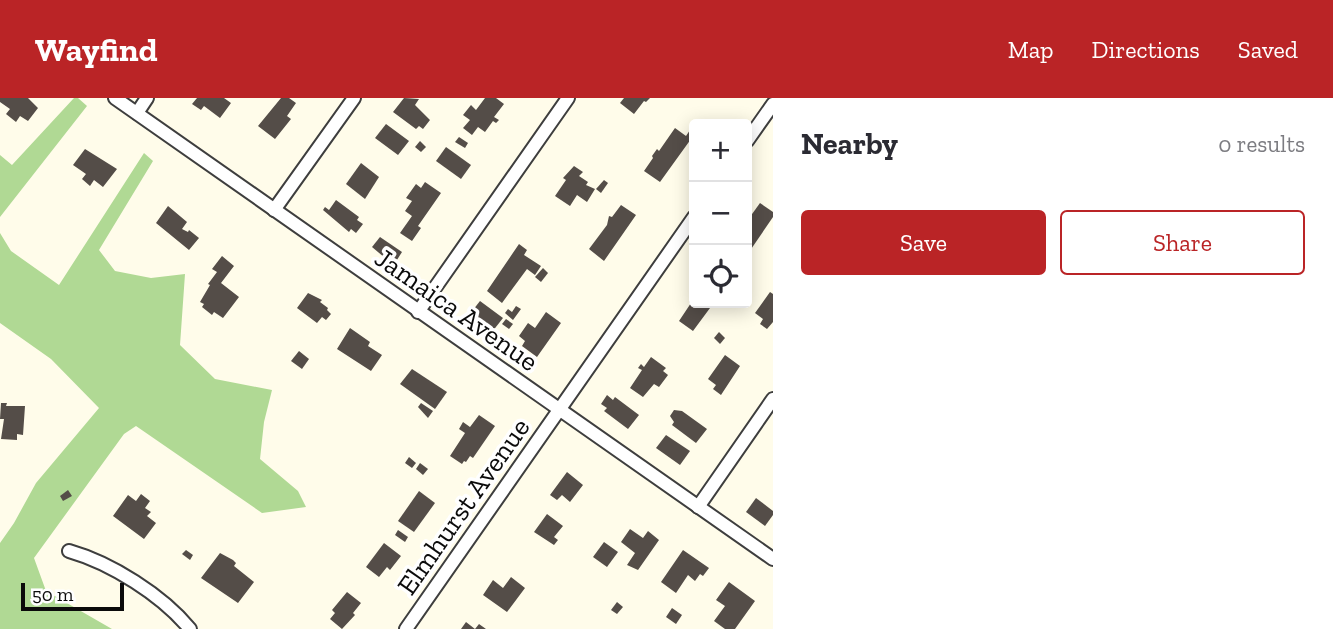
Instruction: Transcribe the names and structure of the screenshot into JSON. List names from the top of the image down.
{
  "streets": {
    "street": ["Jamaica Avenue", "Elmhurst Avenue"]
  },
  "crossings": [
    ["Jamaica Avenue", "Elmhurst Avenue"]
  ],
  "scale_bar": "50 m",
  "page": {
    "header": "Wayfind",
    "nav": ["Map", "Directions", "Saved"],
    "heading": ["Nearby", "0 results"],
    "map_buttons": ["+", "−"],
    "buttons": ["Save", "Share"],
    "scale": "50 m"
  }
}
